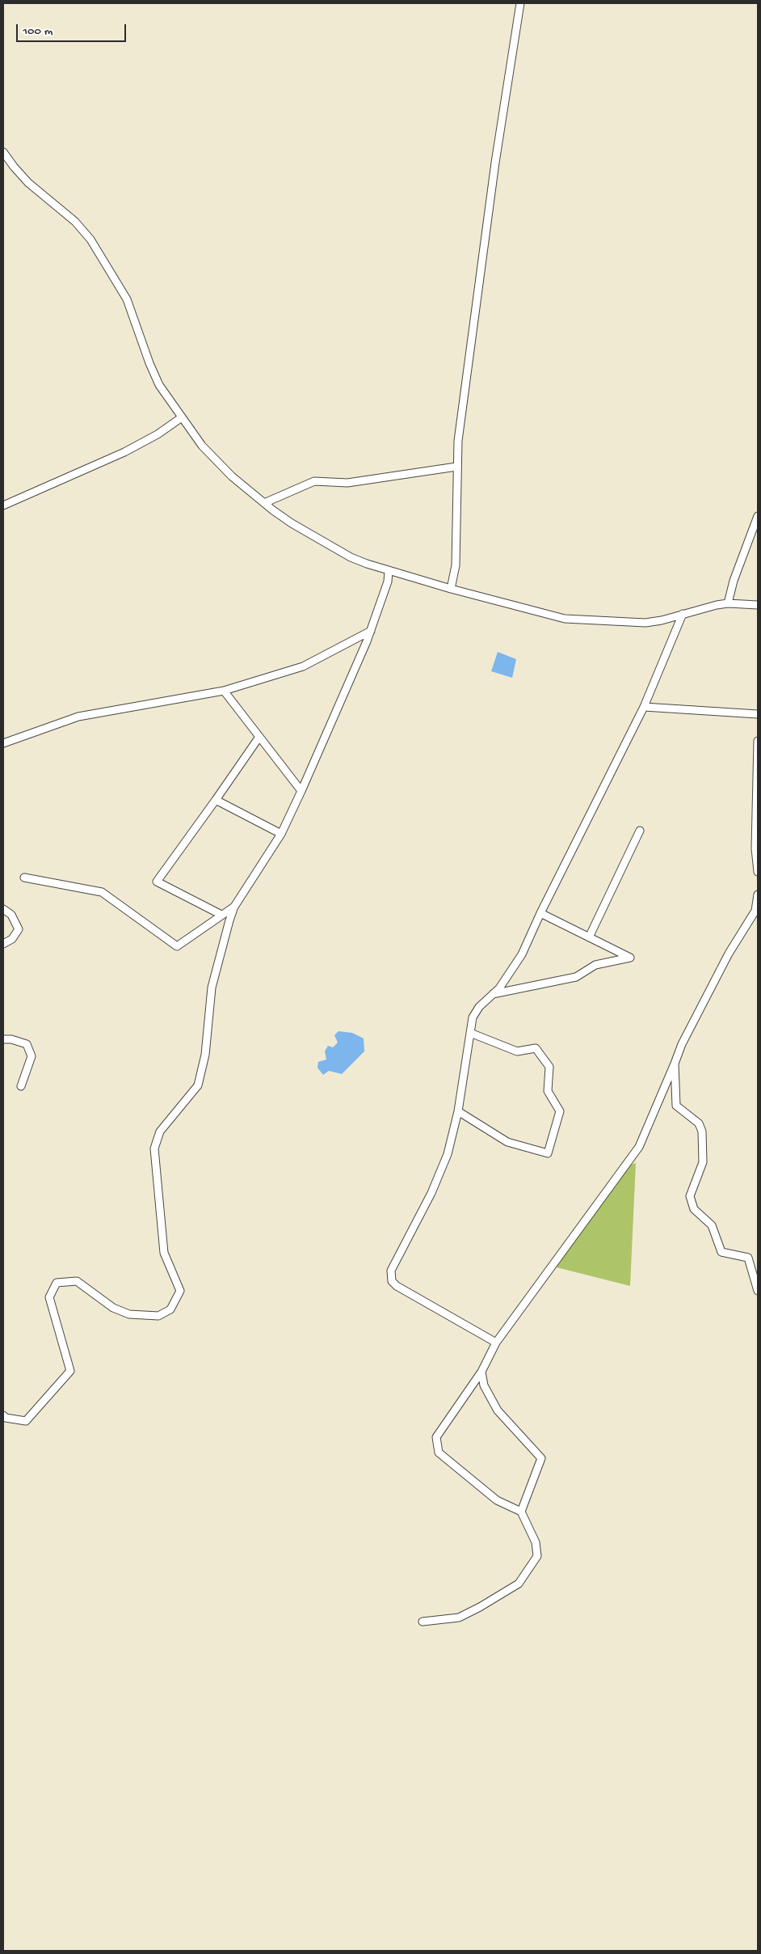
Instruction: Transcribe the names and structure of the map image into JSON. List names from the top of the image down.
{
  "scale_bar": "100 m"
}
